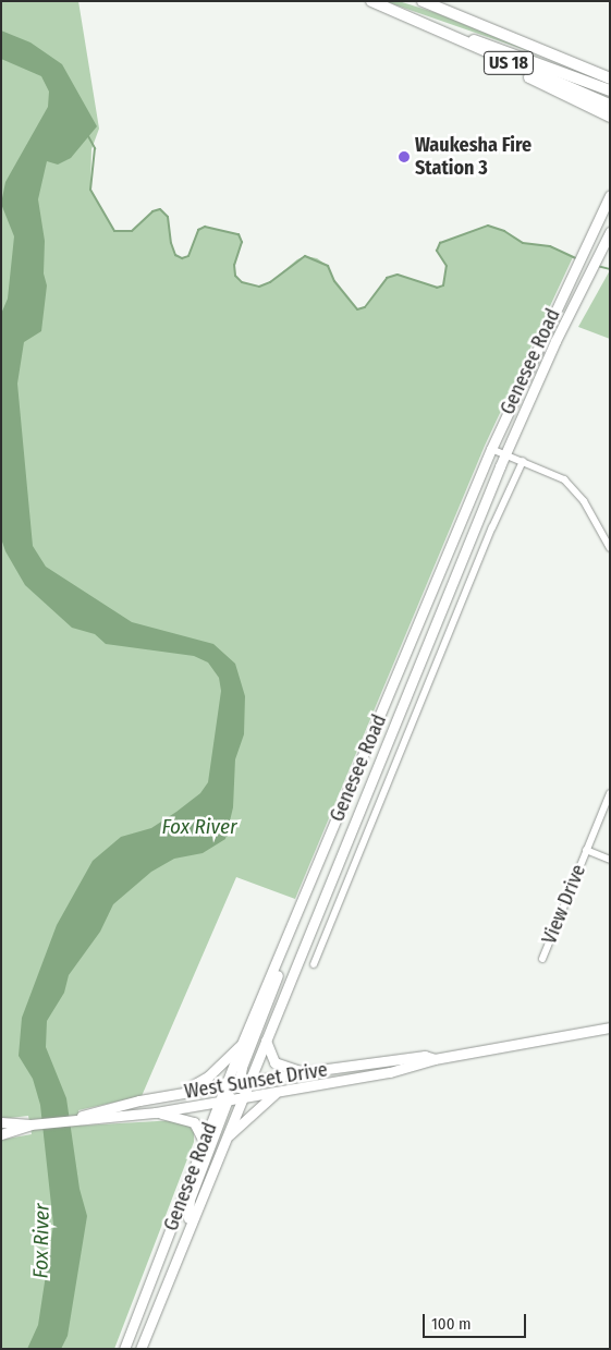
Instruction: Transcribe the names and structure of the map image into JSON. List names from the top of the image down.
{
  "streets": {
    "main road": ["US 18", "Genesee Road", "West Sunset Drive"],
    "street": ["View Drive"]
  },
  "crossings": [
    ["Genesee Road", "West Sunset Drive"]
  ],
  "water": ["Fox River"],
  "places": ["Waukesha Fire Station 3"],
  "scale_bar": "100 m"
}
